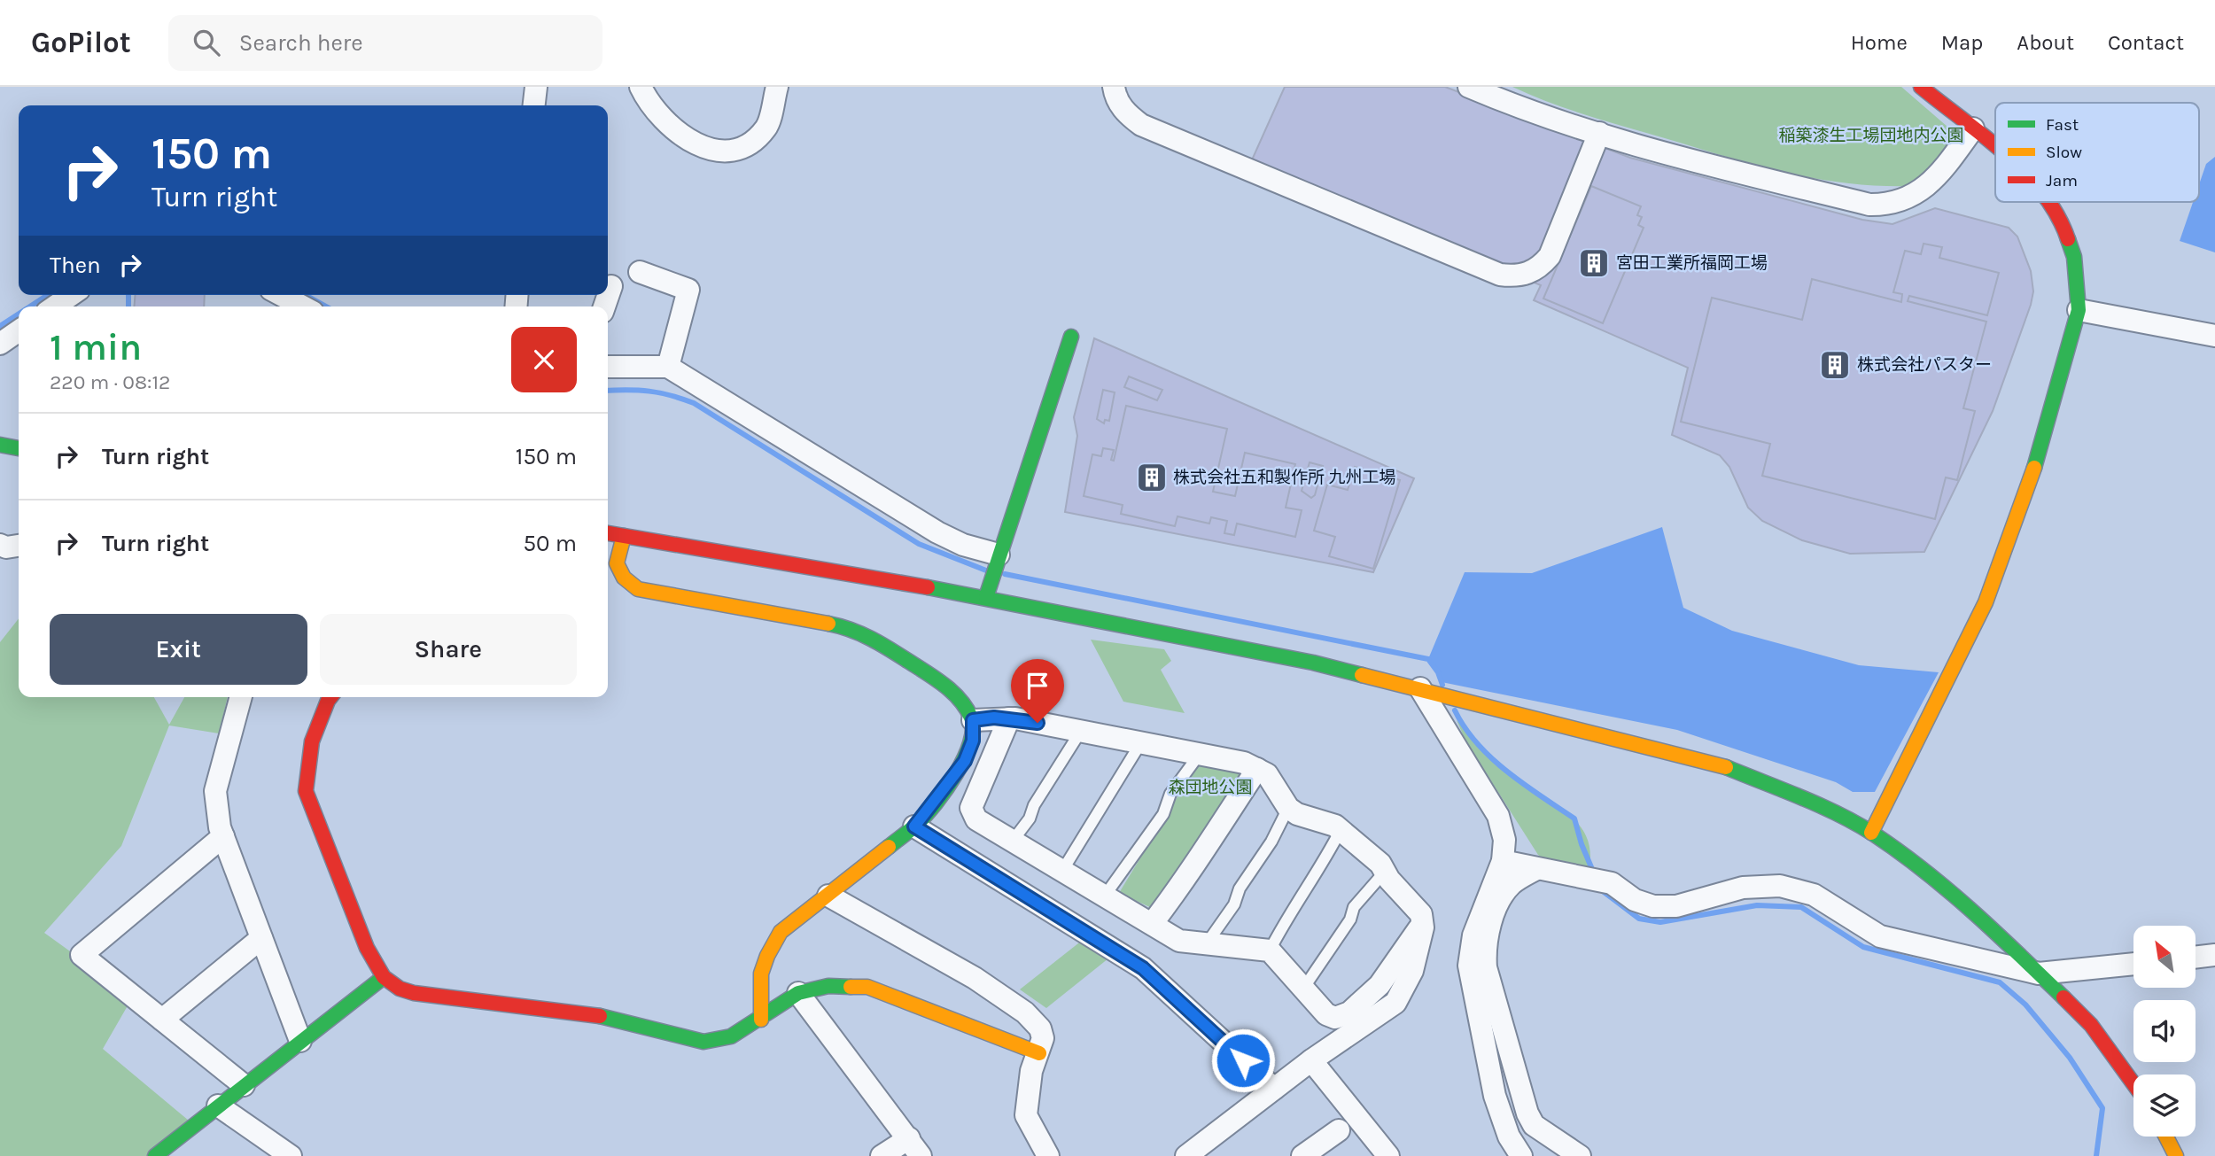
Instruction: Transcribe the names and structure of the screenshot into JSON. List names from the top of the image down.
{
  "parks": ["稲築漆生工場団地内公園", "森団地公園"],
  "places": {
    "building": ["宮田工業所福岡工場", "株式会社パスター", "株式会社五和製作所 九州工場"]
  },
  "legend": ["Fast", "Slow", "Jam"],
  "north": "top left",
  "page": {
    "header": "GoPilot",
    "search": "Search here",
    "nav": [
      "Home",
      "Map",
      "About",
      "Contact"
    ],
    "turn": ["150 m", "Turn right"],
    "then": "Then",
    "heading": ["1 min", "220 m · 08:12"],
    "list": [
      {
        "name": "Turn right",
        "value": "150 m"
      },
      {
        "name": "Turn right",
        "value": "50 m"
      }
    ],
    "buttons": ["Exit", "Share"]
  }
}
